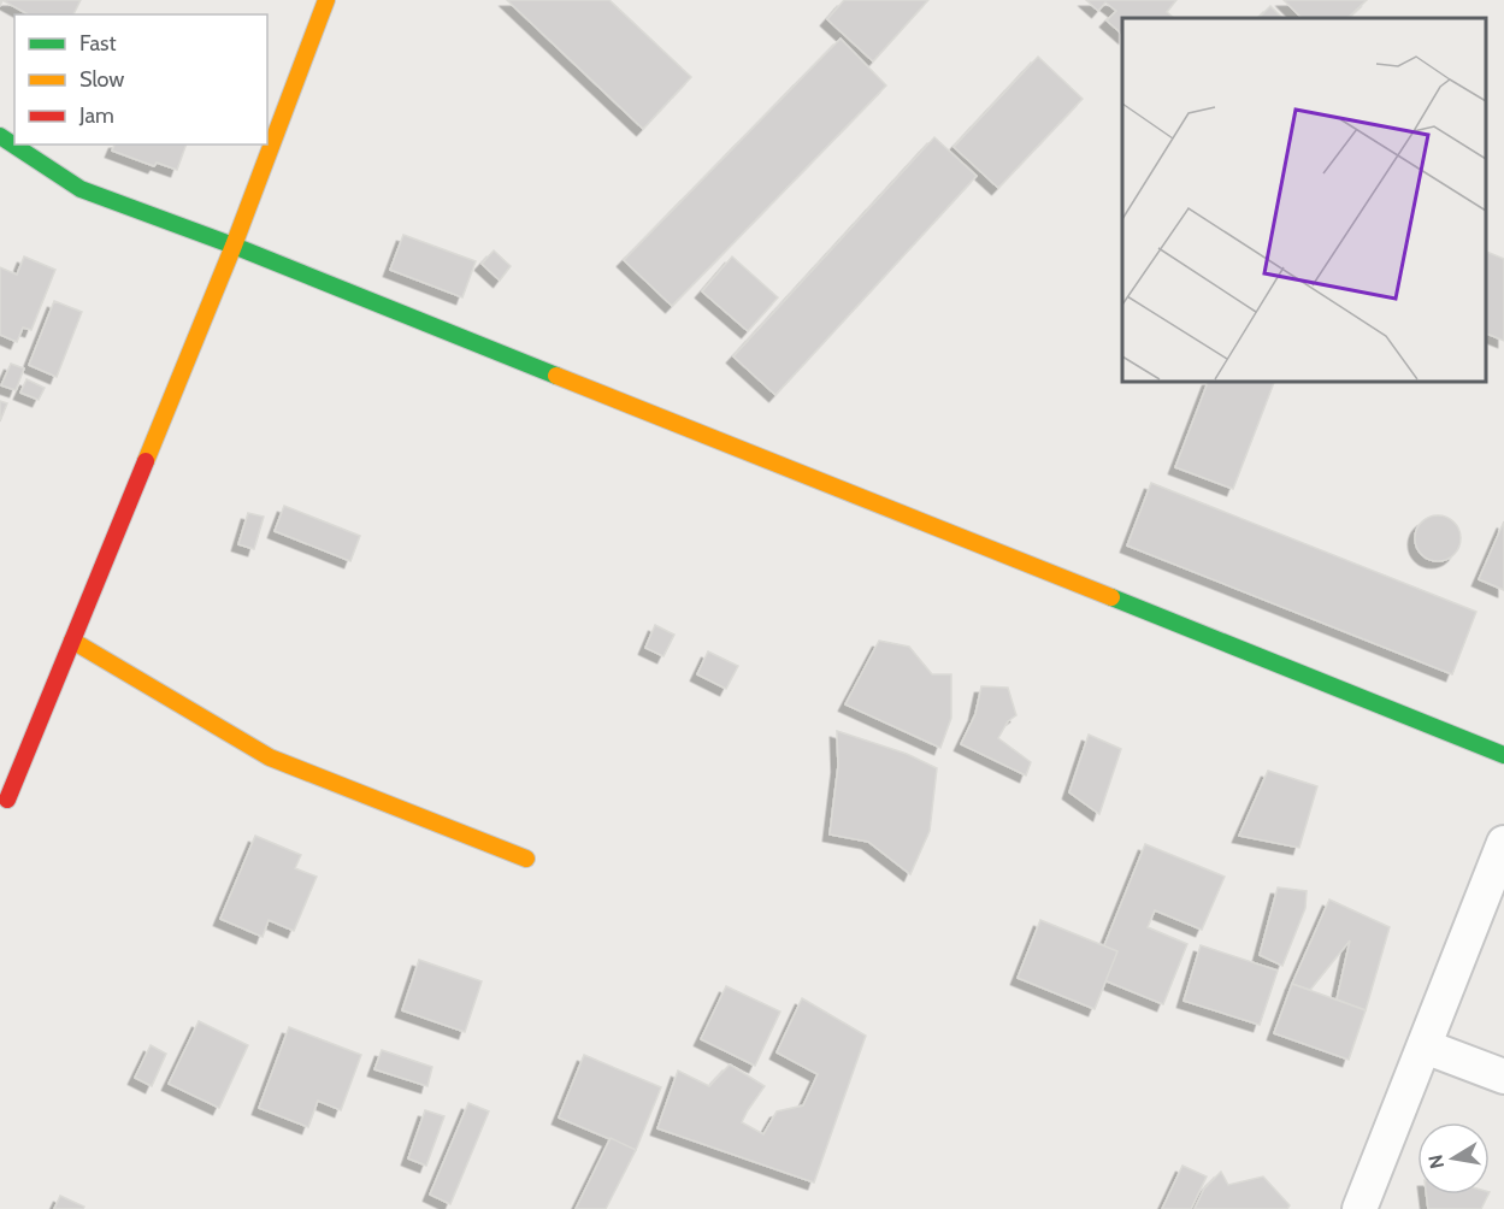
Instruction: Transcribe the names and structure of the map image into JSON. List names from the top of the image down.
{
  "legend": ["Fast", "Slow", "Jam"],
  "north": "left"
}
